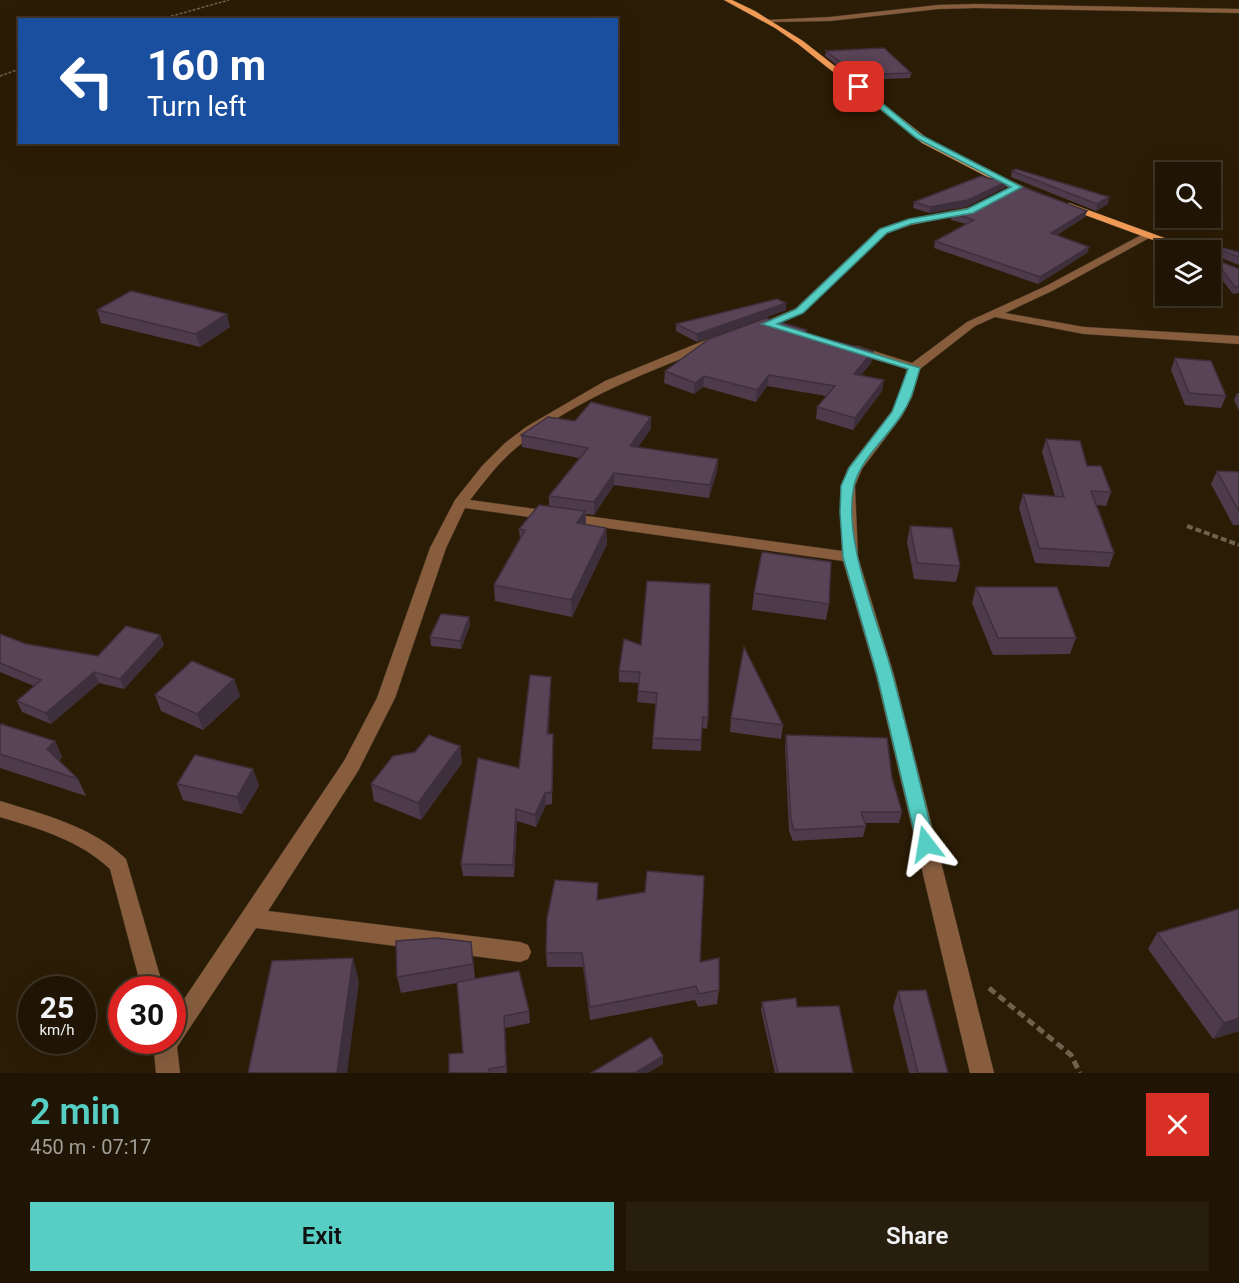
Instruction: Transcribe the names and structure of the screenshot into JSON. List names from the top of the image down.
{
  "page": {
    "turn": ["160 m", "Turn left"],
    "speed": "25 km/h",
    "limit": "30",
    "heading": ["2 min", "450 m · 07:17"],
    "buttons": ["Exit", "Share"]
  }
}
